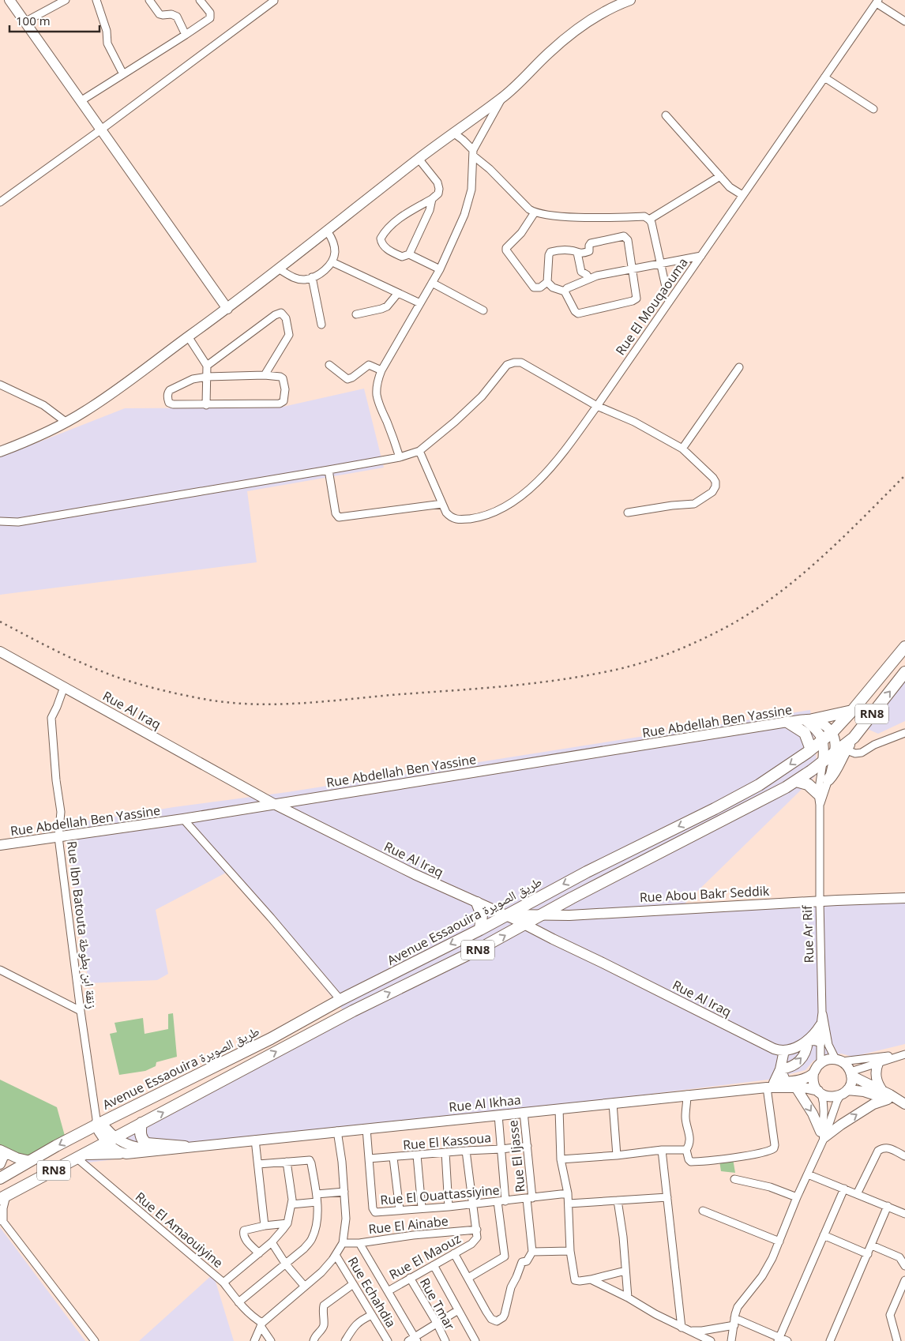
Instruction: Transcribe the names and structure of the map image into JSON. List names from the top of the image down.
{
  "streets": {
    "main road": ["RN8", "Avenue Essaouira طريق الصويرة"],
    "street": [
      "Rue El Mouqaouma",
      "Rue Al Iraq",
      "Rue Abdellah Ben Yassine",
      "Rue Abou Bakr Seddik",
      "Rue Ibn Batouta زنقة ابن بطوطة",
      "Rue Ar Rif",
      "Rue Al Ikhaa",
      "Rue El Kassoua",
      "Rue El Ijasse",
      "Rue El Ouattassiyine",
      "Rue El Ainabe",
      "Rue El Amaouiyine",
      "Rue El Maouz",
      "Rue Echahdia",
      "Rue Tmar"
    ]
  },
  "crossings": [
    ["Rue Al Iraq", "RN8"],
    ["Rue Al Iraq", "Rue Abdellah Ben Yassine"],
    ["Rue Al Iraq", "Rue Abou Bakr Seddik"],
    ["Rue Al Iraq", "Avenue Essaouira طريق الصويرة"],
    ["Rue Al Iraq", "Rue Ibn Batouta زنقة ابن بطوطة"],
    ["RN8", "Rue Abou Bakr Seddik"],
    ["RN8", "Avenue Essaouira طريق الصويرة"],
    ["RN8", "Rue Ar Rif"],
    ["RN8", "Rue Al Ikhaa"],
    ["RN8", "Rue El Amaouiyine"],
    ["Rue Abdellah Ben Yassine", "Avenue Essaouira طريق الصويرة"],
    ["Rue Abdellah Ben Yassine", "Rue Ibn Batouta زنقة ابن بطوطة"],
    ["Rue Abdellah Ben Yassine", "Rue Ar Rif"],
    ["Rue Abou Bakr Seddik", "Avenue Essaouira طريق الصويرة"],
    ["Rue Abou Bakr Seddik", "Rue Ar Rif"],
    ["Avenue Essaouira طريق الصويرة", "Rue Ibn Batouta زنقة ابن بطوطة"],
    ["Avenue Essaouira طريق الصويرة", "Rue Ar Rif"],
    ["Avenue Essaouira طريق الصويرة", "Rue Al Ikhaa"],
    ["Rue Ibn Batouta زنقة ابن بطوطة", "Rue Al Ikhaa"],
    ["Rue Ar Rif", "Rue Al Ikhaa"],
    ["Rue Al Ikhaa", "Rue El Ijasse"],
    ["Rue Al Ikhaa", "Rue El Ouattassiyine"],
    ["Rue El Kassoua", "Rue El Ijasse"],
    ["Rue El Kassoua", "Rue El Ouattassiyine"],
    ["Rue El Kassoua", "Rue El Maouz"],
    ["Rue El Ijasse", "Rue El Ouattassiyine"],
    ["Rue El Ouattassiyine", "Rue El Maouz"],
    ["Rue El Ainabe", "Rue El Maouz"],
    ["Rue El Maouz", "Rue Tmar"]
  ],
  "scale_bar": "100 m"
}
